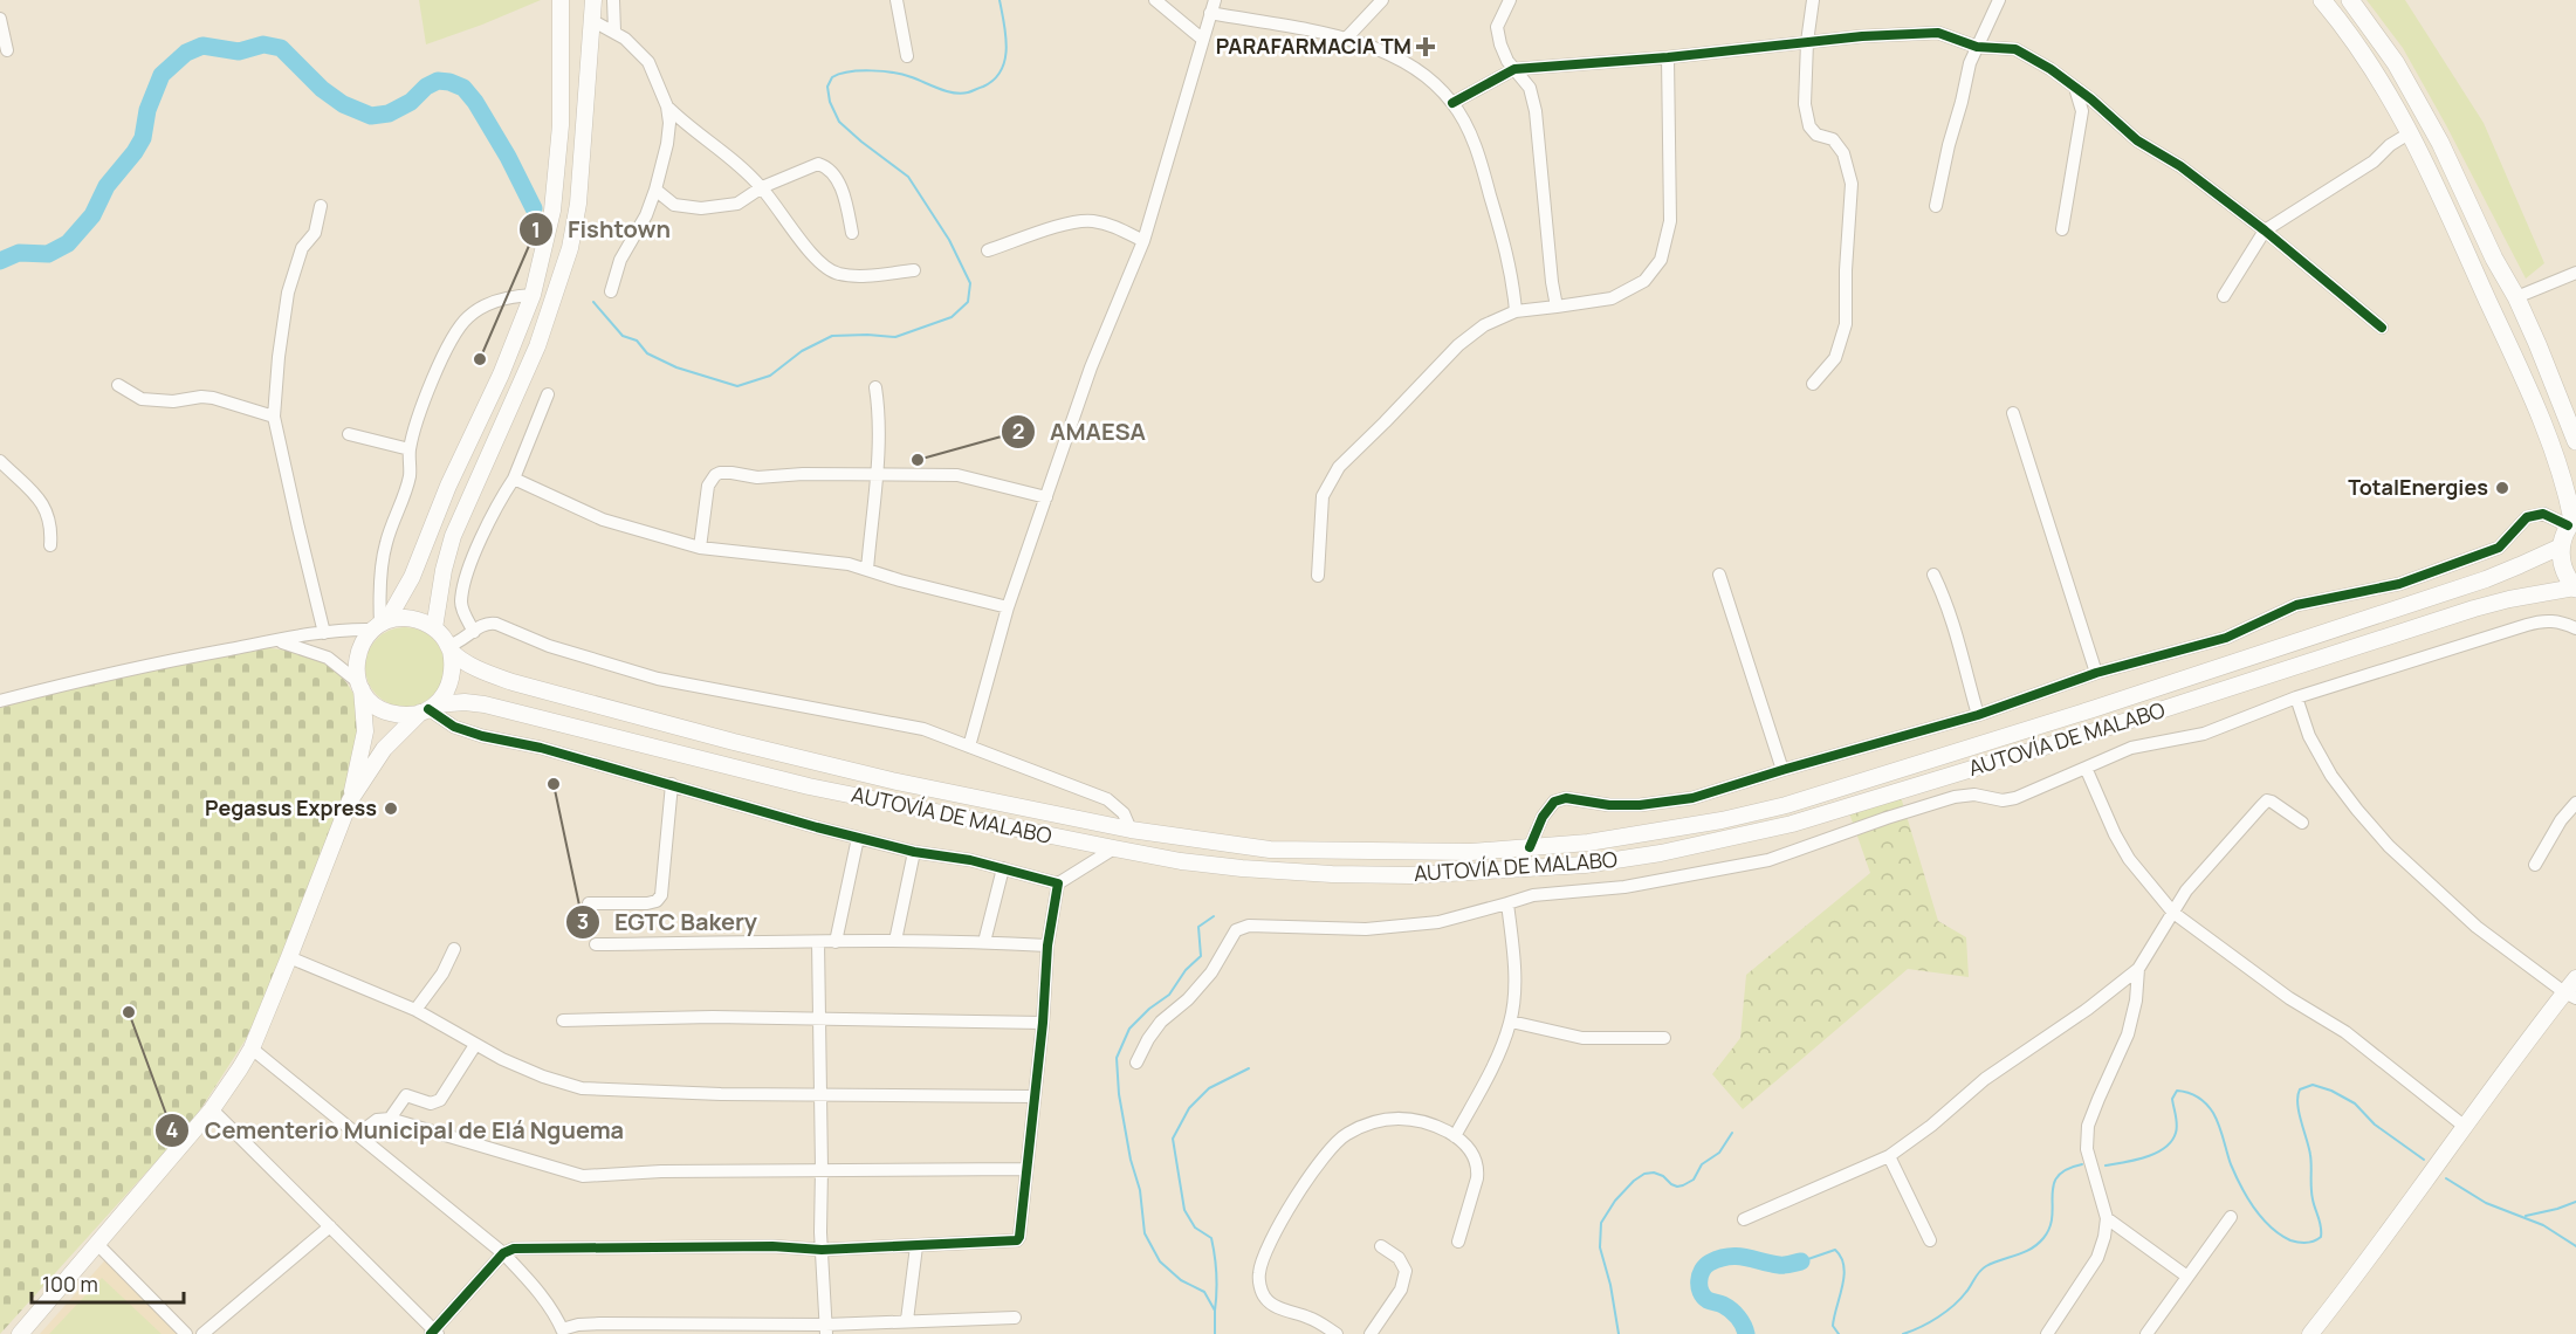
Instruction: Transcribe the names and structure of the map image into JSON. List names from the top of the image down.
{
  "streets": {
    "main road": ["AUTOVÍA DE MALABO"]
  },
  "places": {
    "health": ["PARAFARMACIA TM"],
    "other": [
      "Fishtown",
      "AMAESA",
      "TotalEnergies",
      "EGTC Bakery",
      "Pegasus Express",
      "Cementerio Municipal de Elá Nguema"
    ]
  },
  "scale_bar": "100 m"
}
